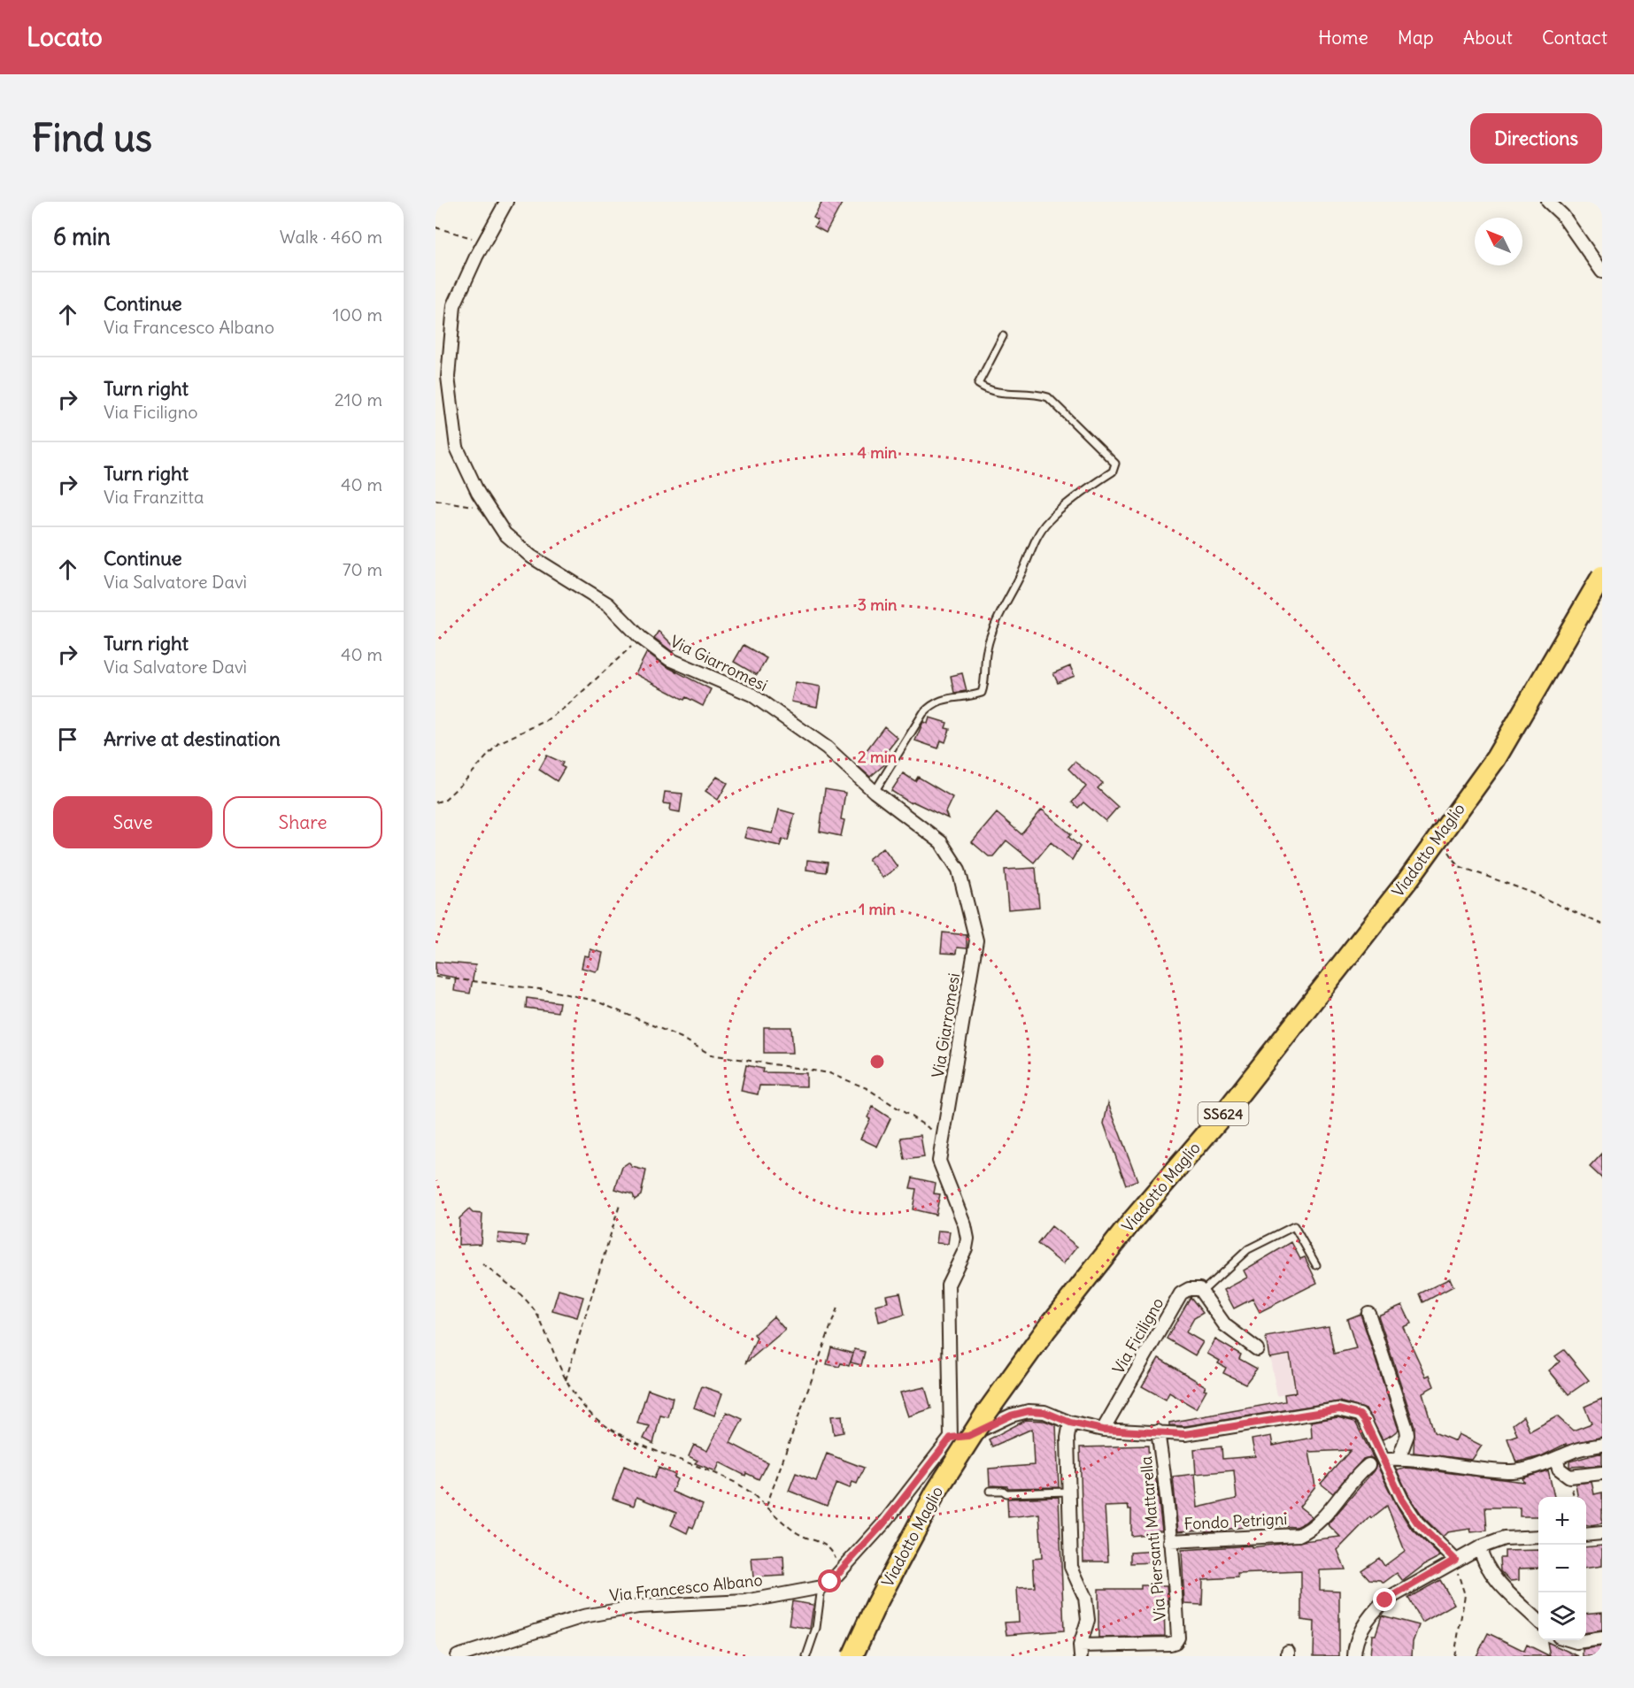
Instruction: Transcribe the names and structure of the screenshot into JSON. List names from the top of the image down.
{
  "streets": {
    "main road": ["Viadotto Maglio", "SS624"],
    "street": [
      "Via Giarromesi",
      "Via Ficiligno",
      "Fondo Petrigni",
      "Via Piersanti Mattarella",
      "Via Francesco Albano"
    ]
  },
  "crossings": [
    ["Via Giarromesi", "Via Francesco Albano"],
    ["Fondo Petrigni", "Via Piersanti Mattarella"]
  ],
  "north": "top left",
  "page": {
    "header": "Locato",
    "nav": [
      "Home",
      "Map",
      "About",
      "Contact"
    ],
    "buttons": [
      "Directions",
      ["Save", "Share"]
    ],
    "title": "Find us",
    "heading": ["6 min", "Walk · 460 m"],
    "list": [
      ["Continue", "Via Francesco Albano", "100 m"],
      ["Turn right", "Via Ficiligno", "210 m"],
      ["Turn right", "Via Franzitta", "40 m"],
      ["Continue", "Via Salvatore Davì", "70 m"],
      ["Turn right", "Via Salvatore Davì", "40 m"],
      "Arrive at destination"
    ],
    "map_buttons": ["+", "−"]
  },
  "rings": [
    "4 min",
    "3 min",
    "2 min",
    "1 min"
  ]
}
